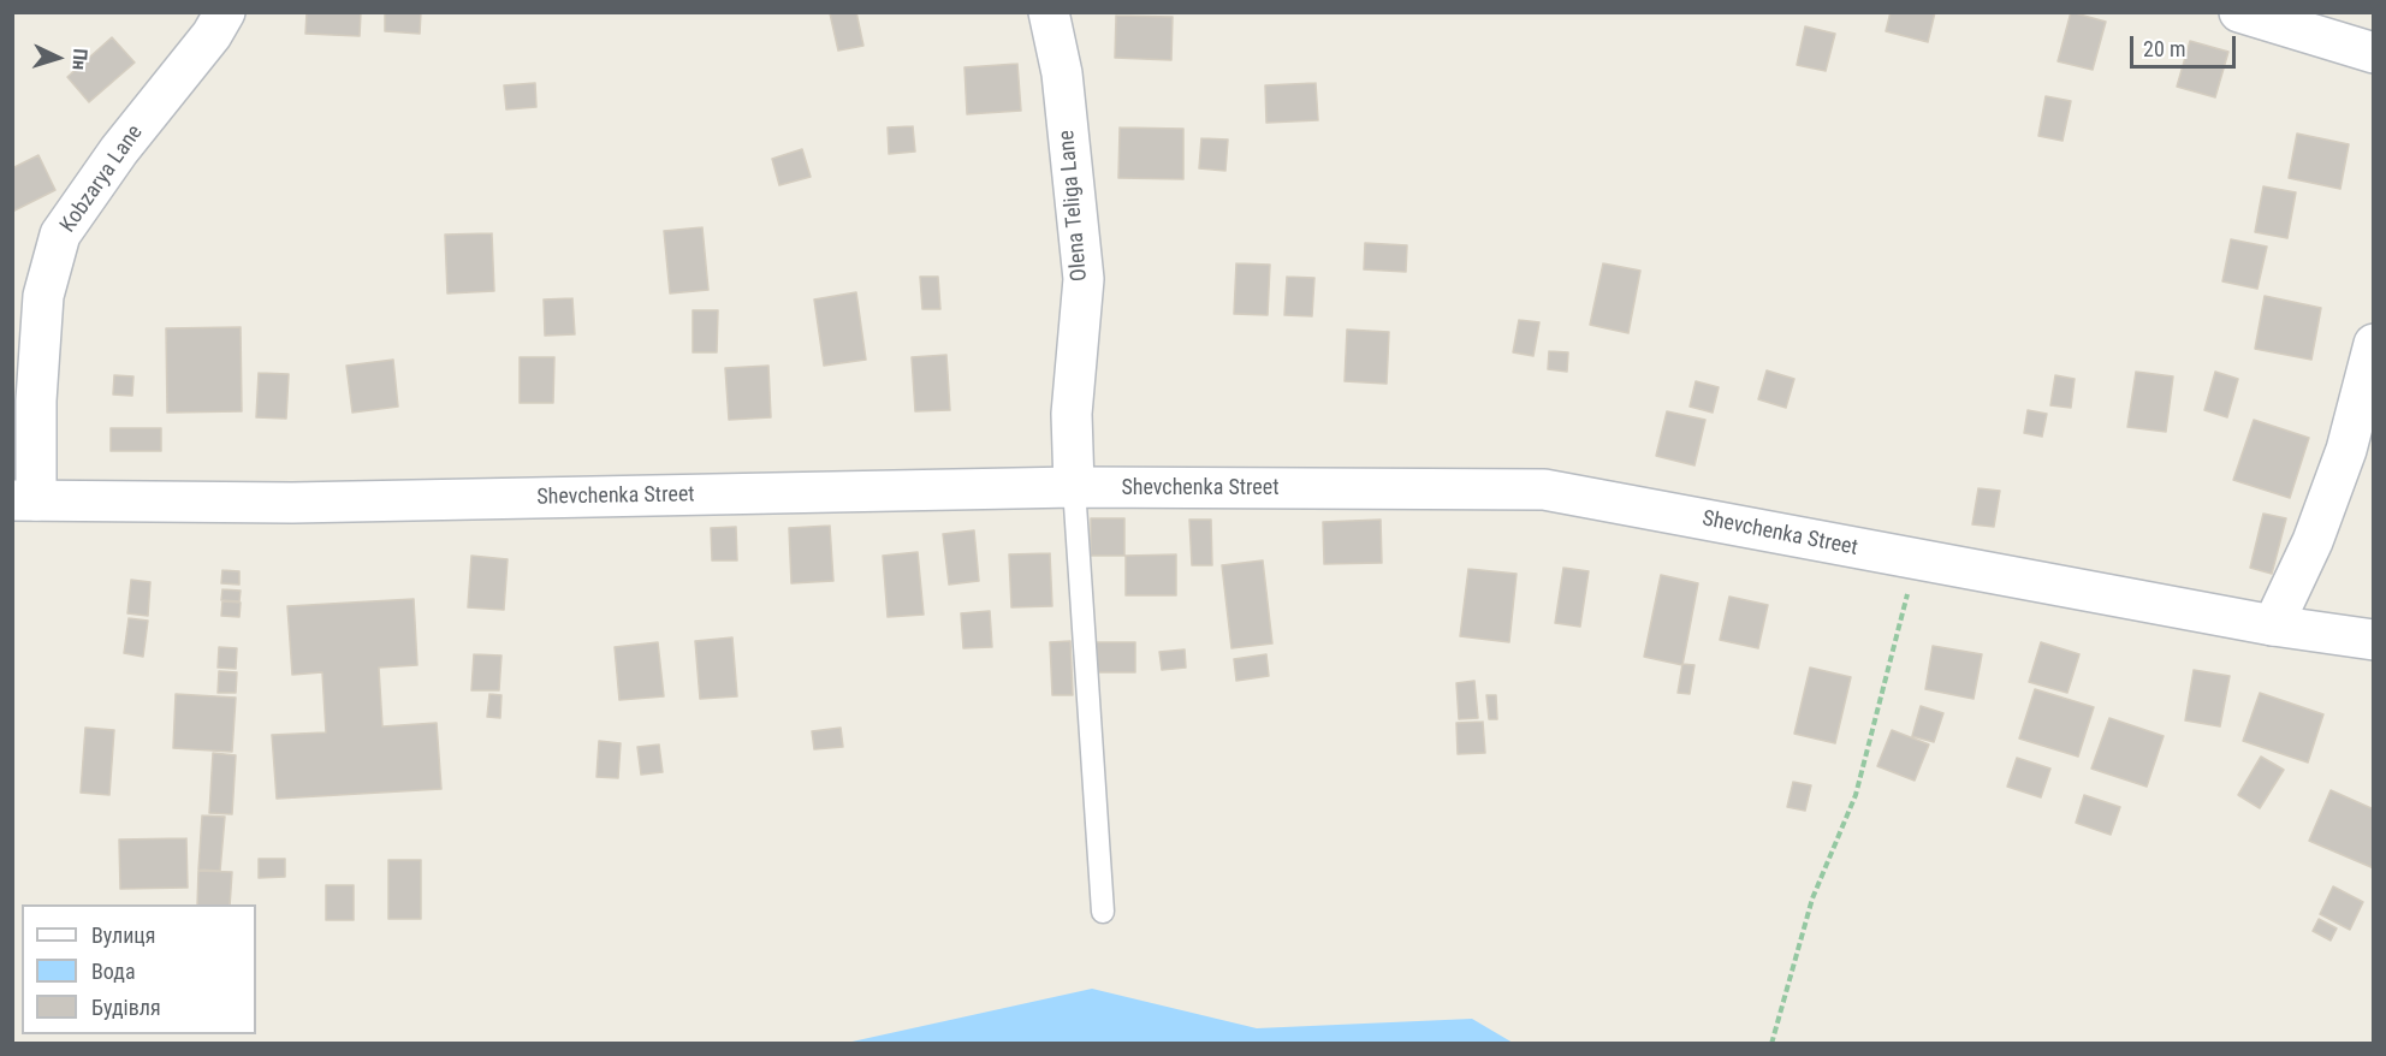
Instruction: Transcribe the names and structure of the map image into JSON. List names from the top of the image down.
{
  "streets": {
    "street": ["Kobzarya Lane", "Olena Teliga Lane", "Shevchenka Street"]
  },
  "crossings": [
    ["Kobzarya Lane", "Shevchenka Street"],
    ["Olena Teliga Lane", "Shevchenka Street"]
  ],
  "legend": ["Вулиця", "Вода", "Будівля"],
  "scale_bar": "20 m",
  "north": "right"
}
